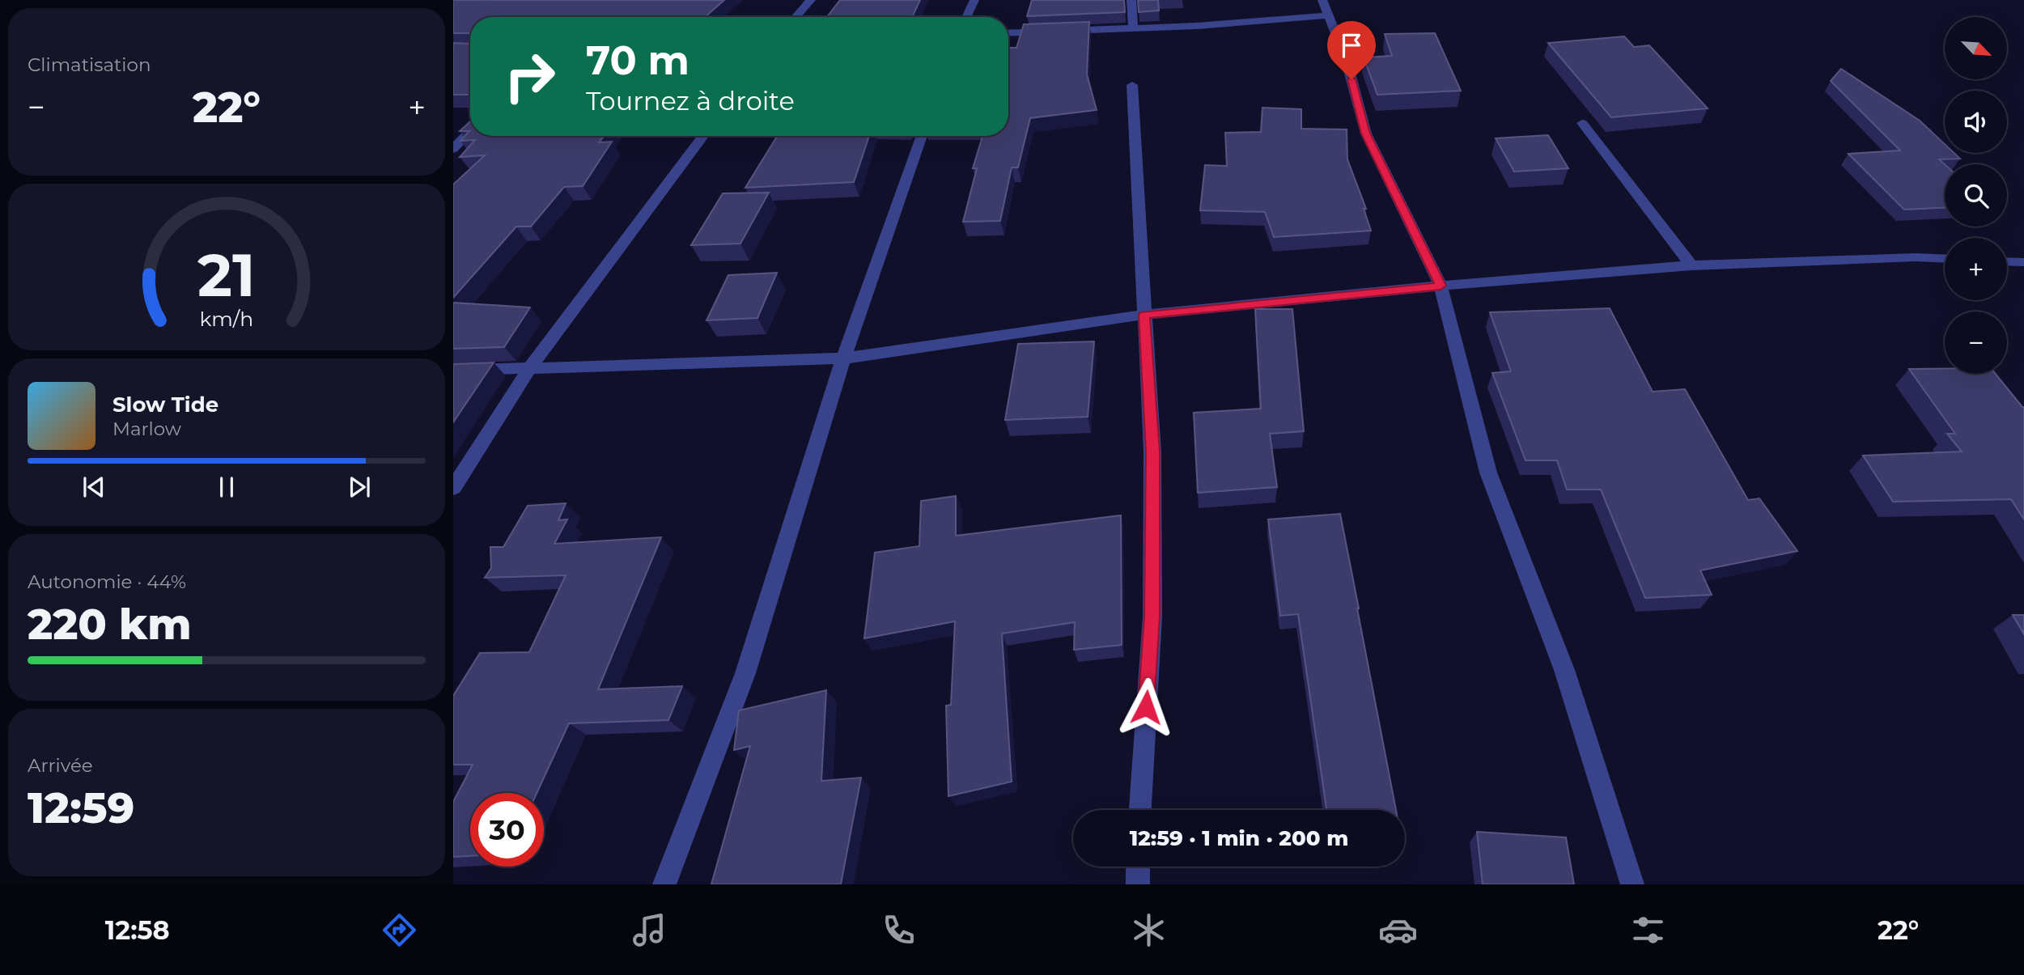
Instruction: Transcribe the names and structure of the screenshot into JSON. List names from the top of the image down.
{
  "north": "bottom right",
  "page": {
    "tile": [
      "Climatisation",
      ["Autonomie · 44%", "220 km"],
      ["Arrivée", "12:59"]
    ],
    "map_buttons": ["+", "−"],
    "turn": ["70 m", "Tournez à droite"],
    "heat": ["−", "22°", "+"],
    "song": ["Slow Tide", "Marlow"],
    "limit": "30",
    "trip": "12:59 · 1 min · 200 m",
    "tabs": ["12:58", "22°"],
    "gauge": ["21", "km/h"]
  }
}
